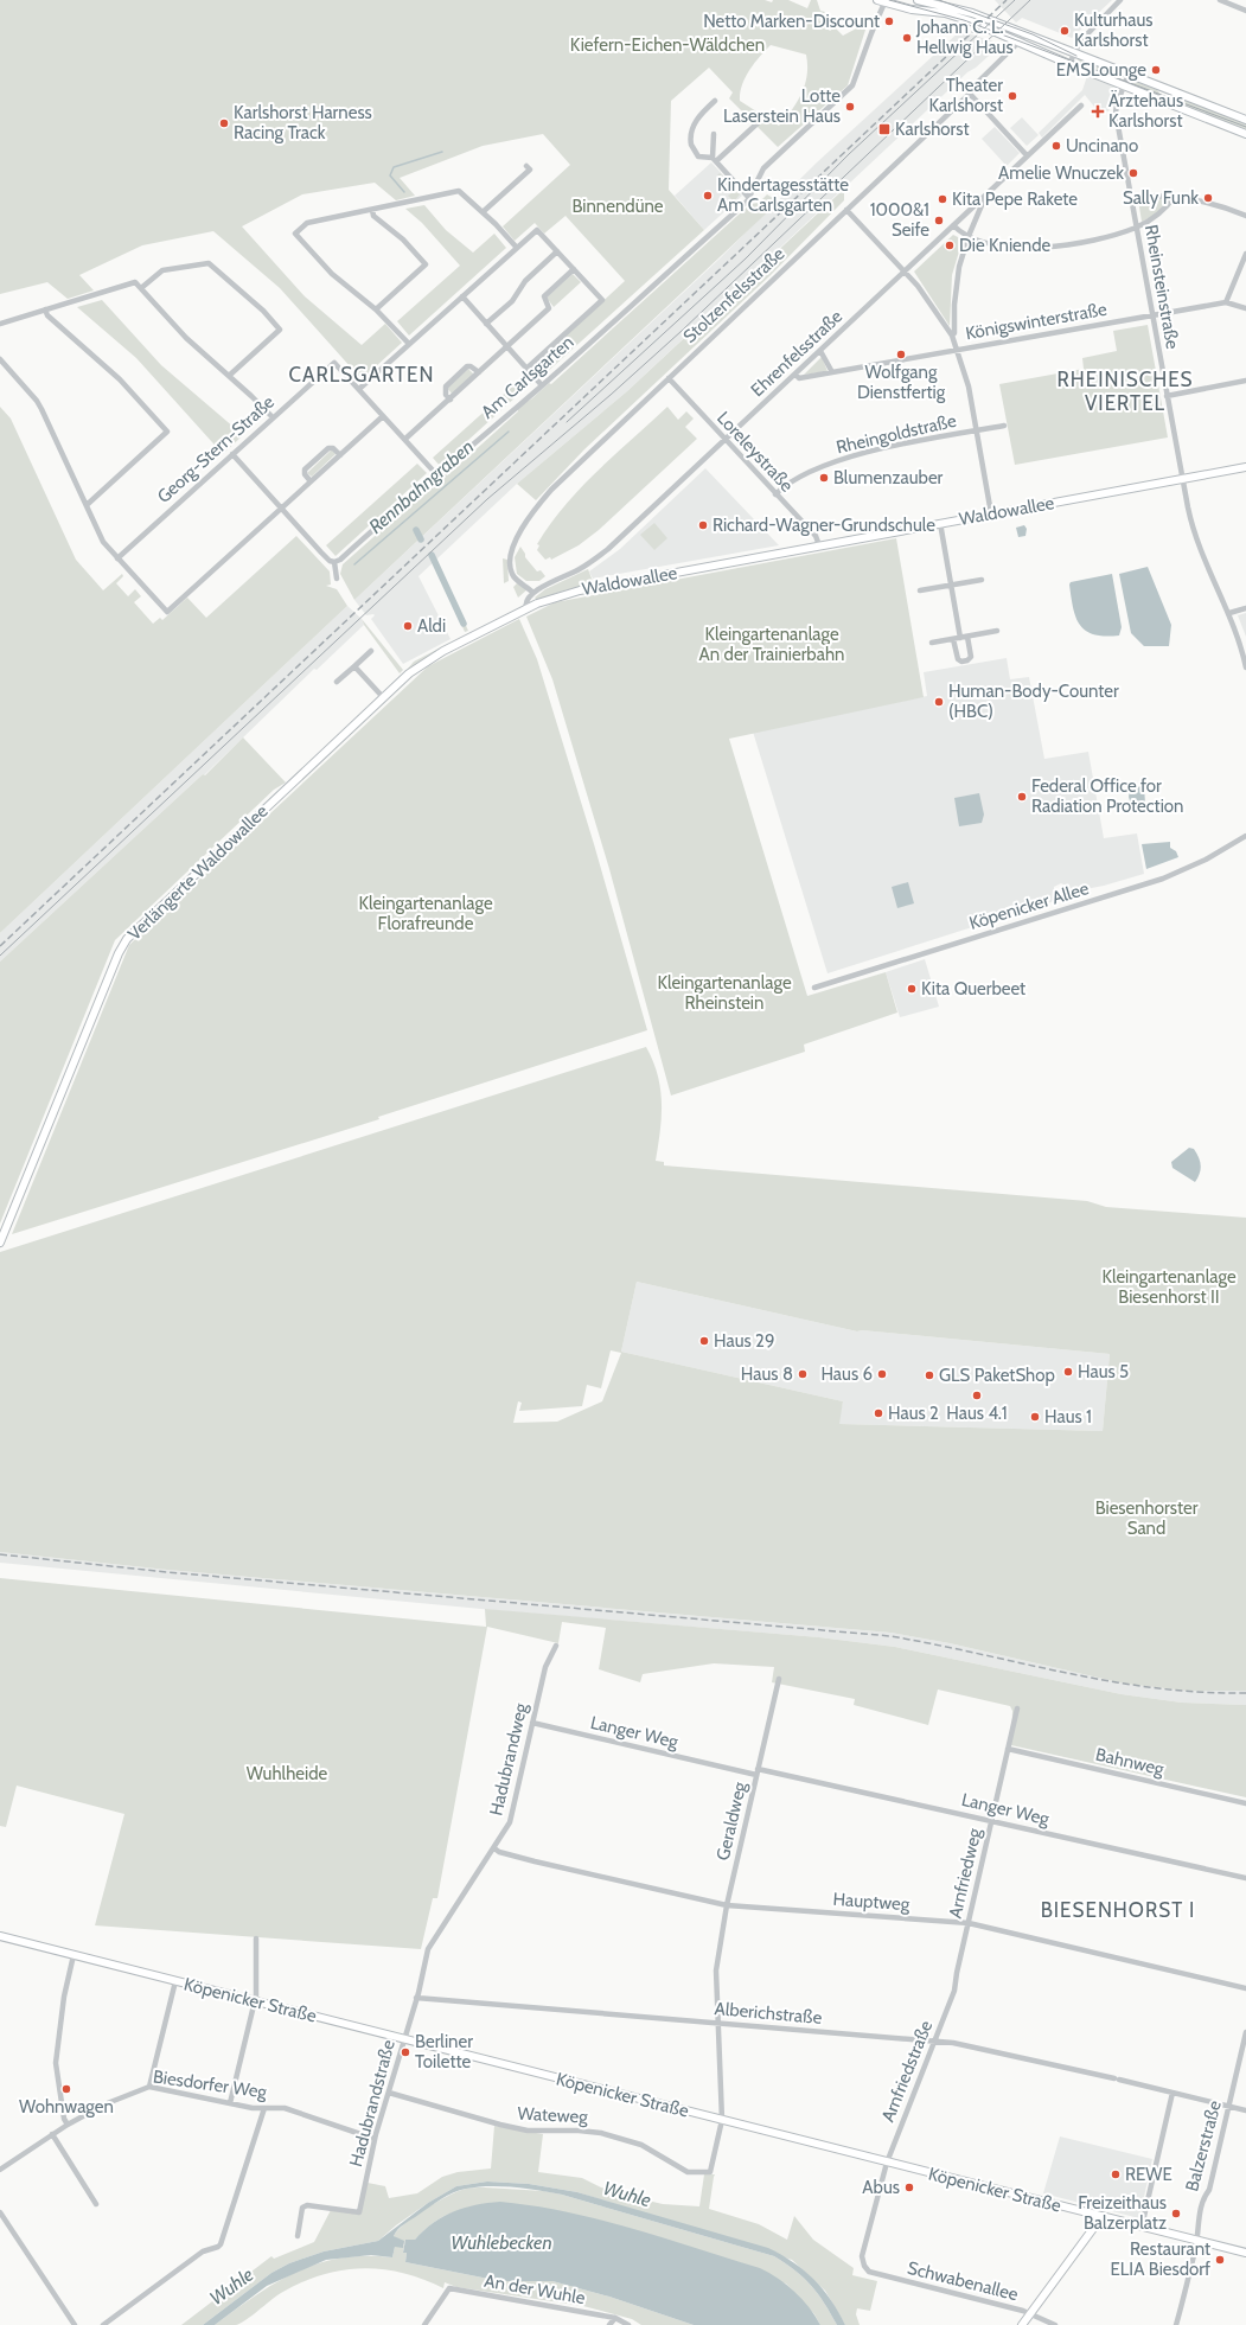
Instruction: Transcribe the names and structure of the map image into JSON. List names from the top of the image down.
{
  "streets": {
    "main road": ["Waldowallee", "Verlängerte Waldowallee", "Köpenicker Straße"],
    "street": [
      "Rheinsteinstraße",
      "Stolzenfelsstraße",
      "Königswinterstraße",
      "Ehrenfelsstraße",
      "Am Carlsgarten",
      "Rheingoldstraße",
      "Georg-Stern-Straße",
      "Loreleystraße",
      "Köpenicker Allee",
      "Langer Weg",
      "Hadubrandweg",
      "Bahnweg",
      "Geraldweg",
      "Arnfriedweg",
      "Hauptweg",
      "Alberichstraße",
      "Arnfriedstraße",
      "Biesdorfer Weg",
      "Hadubrandstraße",
      "Wateweg",
      "Balzerstraße",
      "Schwabenallee",
      "An der Wuhle"
    ]
  },
  "crossings": [
    ["Rheinsteinstraße", "Königswinterstraße"],
    ["Rheinsteinstraße", "Waldowallee"],
    ["Stolzenfelsstraße", "Ehrenfelsstraße"],
    ["Stolzenfelsstraße", "Loreleystraße"],
    ["Königswinterstraße", "Ehrenfelsstraße"],
    ["Ehrenfelsstraße", "Loreleystraße"],
    ["Rheingoldstraße", "Loreleystraße"],
    ["Loreleystraße", "Waldowallee"],
    ["Waldowallee", "Verlängerte Waldowallee"],
    ["Langer Weg", "Hadubrandweg"],
    ["Langer Weg", "Geraldweg"],
    ["Langer Weg", "Arnfriedweg"],
    ["Hadubrandweg", "Hauptweg"],
    ["Hadubrandweg", "Hadubrandstraße"],
    ["Bahnweg", "Arnfriedweg"],
    ["Geraldweg", "Hauptweg"],
    ["Geraldweg", "Köpenicker Straße"],
    ["Geraldweg", "Alberichstraße"],
    ["Geraldweg", "Wateweg"],
    ["Arnfriedweg", "Hauptweg"],
    ["Arnfriedweg", "Arnfriedstraße"],
    ["Köpenicker Straße", "Arnfriedstraße"],
    ["Köpenicker Straße", "Hadubrandstraße"],
    ["Köpenicker Straße", "Balzerstraße"],
    ["Alberichstraße", "Arnfriedstraße"],
    ["Alberichstraße", "Hadubrandstraße"],
    ["Alberichstraße", "Balzerstraße"],
    ["Arnfriedstraße", "Schwabenallee"],
    ["Biesdorfer Weg", "Hadubrandstraße"],
    ["Hadubrandstraße", "Wateweg"]
  ],
  "districts": ["CARLSGARTEN", "RHEINISCHES VIERTEL", "BIESENHORST I"],
  "water": ["Rennbahngraben", "Wuhle", "Wuhlebecken"],
  "parks": [
    "Kiefern-Eichen-Wäldchen",
    "Binnendüne",
    "Kleingartenanlage An der Trainierbahn",
    "Kleingartenanlage Florafreunde",
    "Kleingartenanlage Rheinstein",
    "Kleingartenanlage Biesenhorst II",
    "Biesenhorster Sand",
    "Wuhlheide"
  ],
  "places": {
    "other": [
      "Netto Marken-Discount",
      "Kulturhaus Karlshorst",
      "Johann C. L. Hellwig Haus",
      "EMSLounge",
      "Theater Karlshorst",
      "Lotte Laserstein Haus",
      "Karlshorst Harness Racing Track",
      "Uncinano",
      "Amelie Wnuczek",
      "Kindertagesstätte Am Carlsgarten",
      "Sally Funk",
      "Kita Pepe Rakete",
      "1000&1 Seife",
      "Die Kniende",
      "Wolfgang Dienstfertig",
      "Blumenzauber",
      "Richard-Wagner-Grundschule",
      "Aldi",
      "Human-Body-Counter (HBC)",
      "Federal Office for Radiation Protection",
      "Kita Querbeet",
      "Haus 29",
      "Haus 5",
      "Haus 8",
      "Haus 6",
      "GLS PaketShop",
      "Haus 4.1",
      "Haus 2",
      "Haus 1",
      "Berliner Toilette",
      "Wohnwagen",
      "REWE",
      "Abus",
      "Freizeithaus Balzerplatz",
      "Restaurant ELIA Biesdorf"
    ],
    "health": ["Ärztehaus Karlshorst"],
    "transit": ["Karlshorst"]
  }
}
